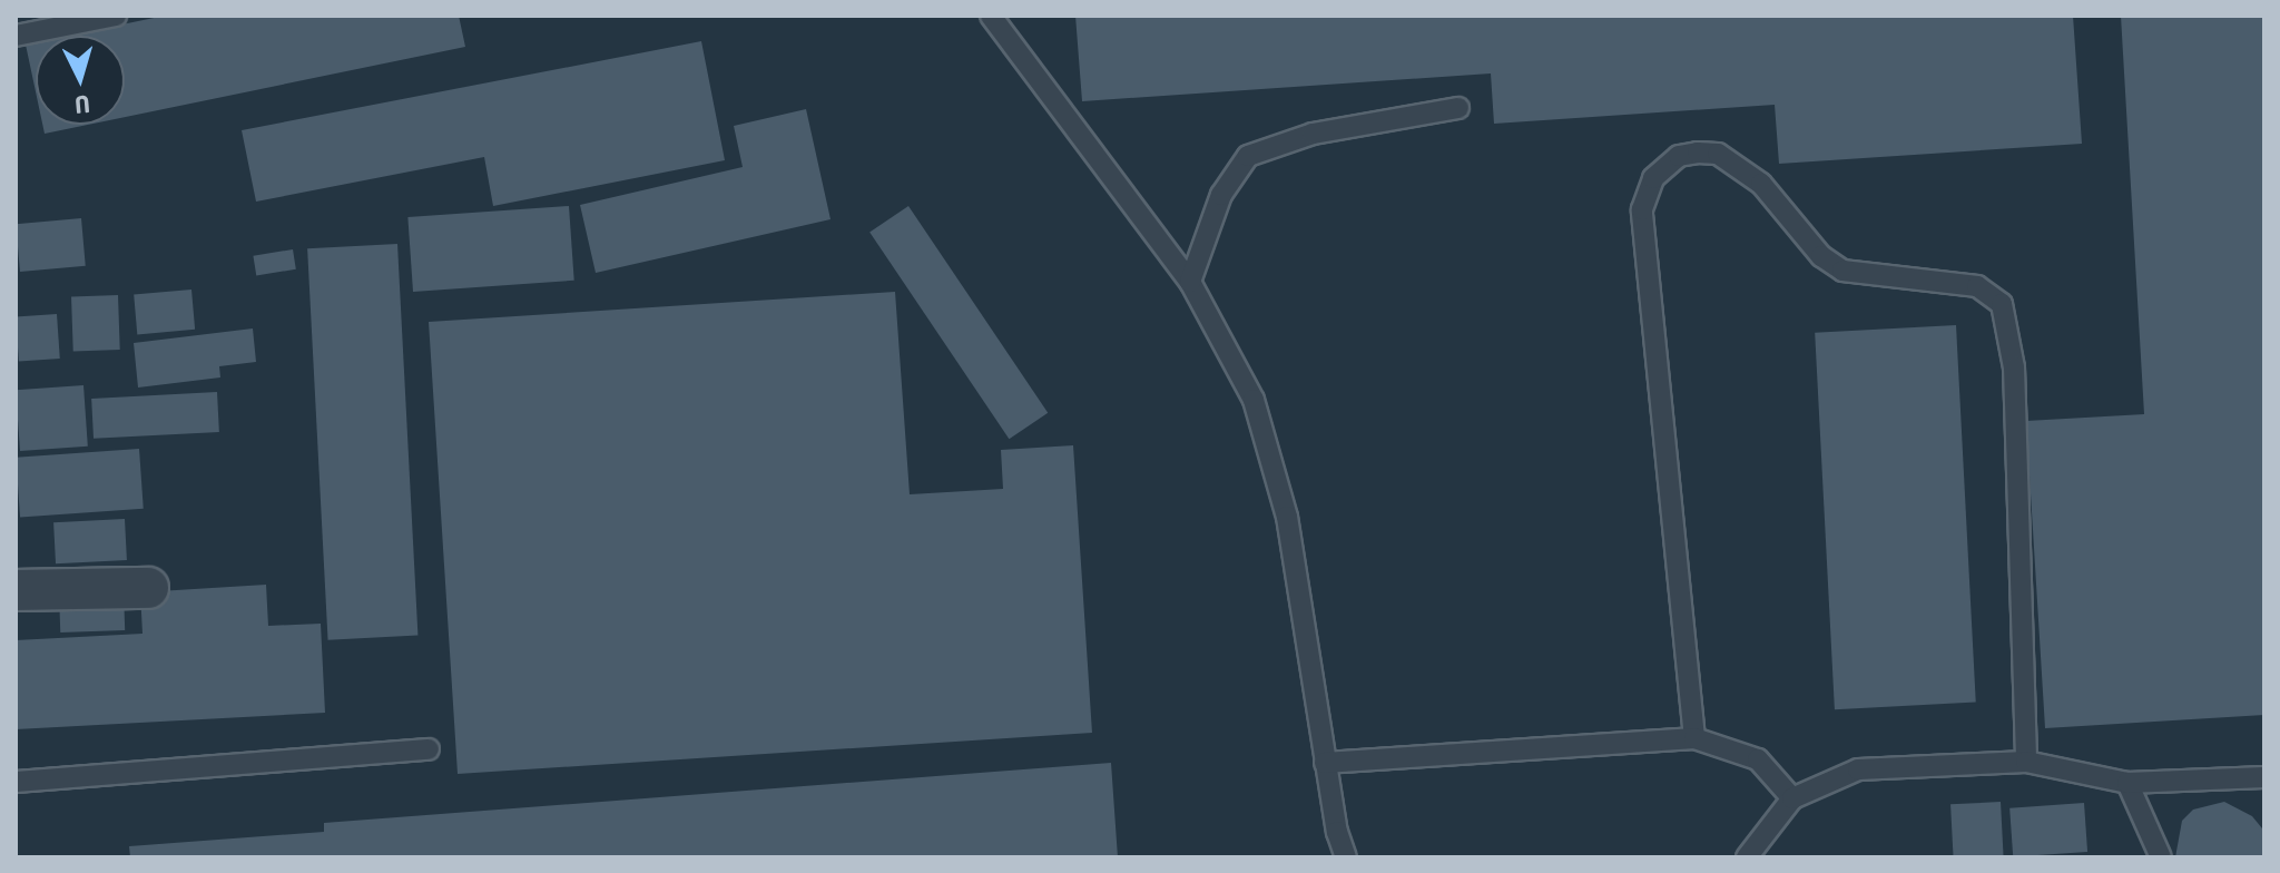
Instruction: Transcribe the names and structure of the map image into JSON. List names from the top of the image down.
{
  "north": "bottom"
}
